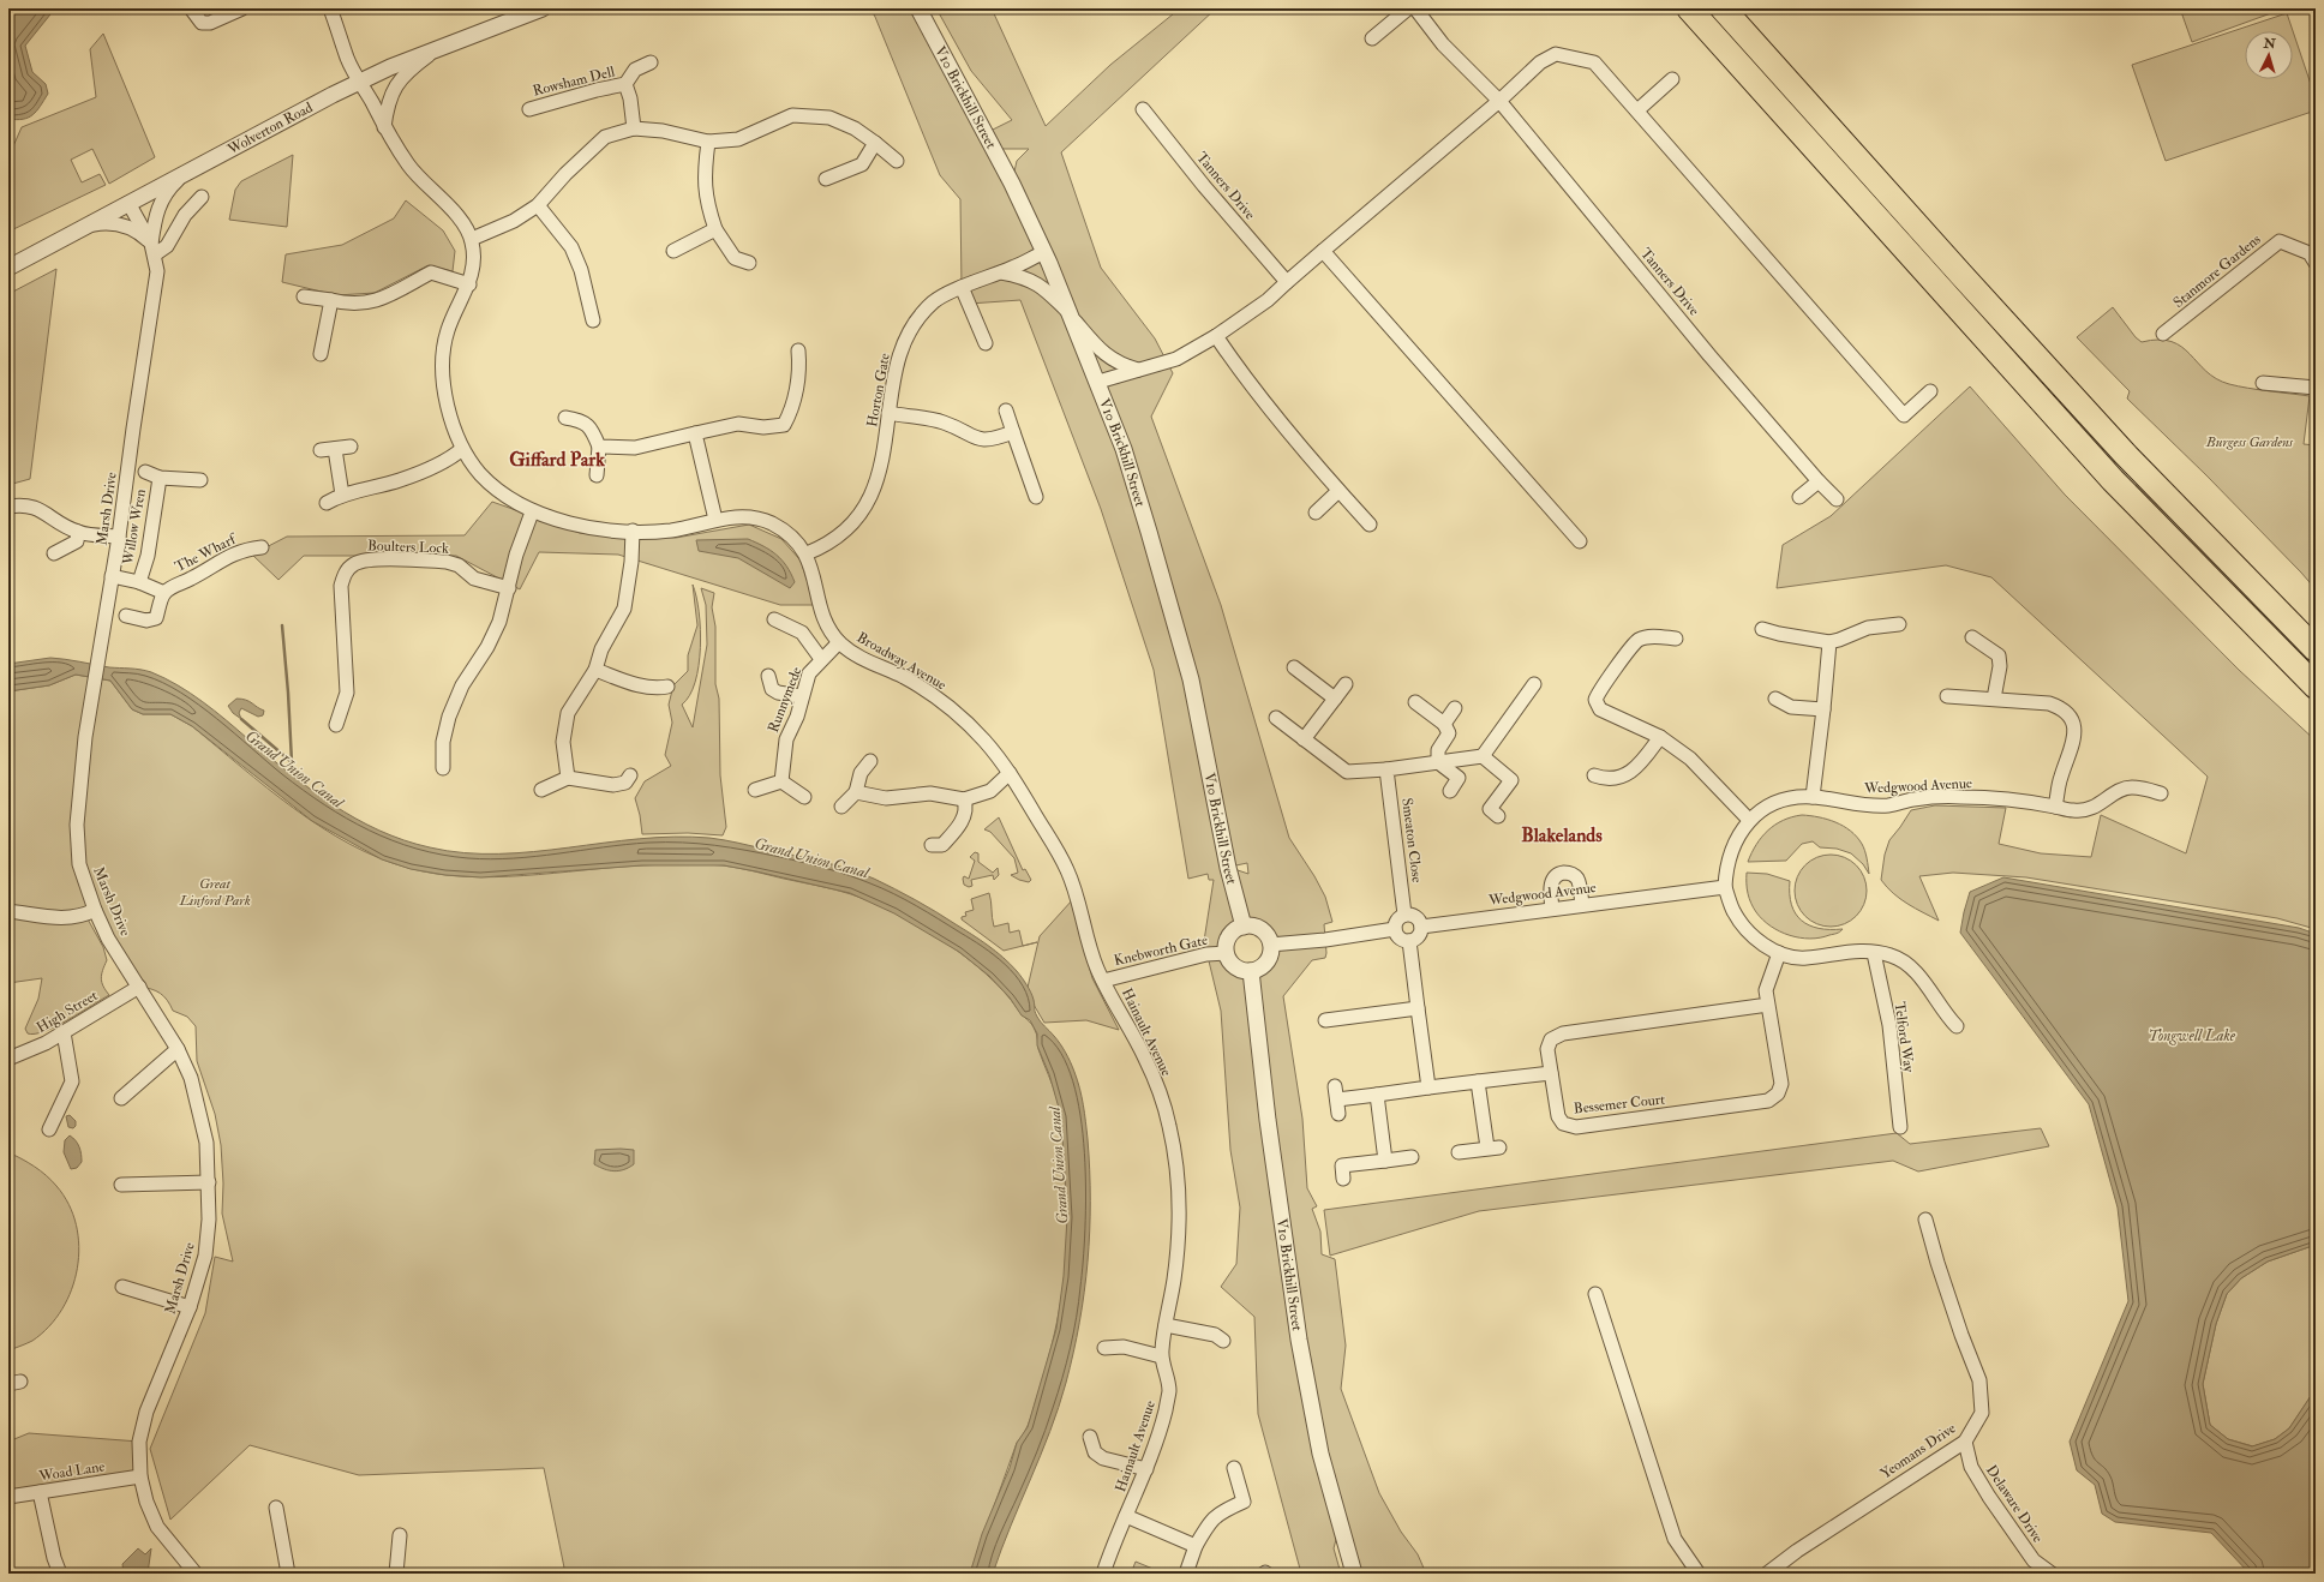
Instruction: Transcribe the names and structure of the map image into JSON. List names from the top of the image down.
{
  "streets": {
    "street": [
      "Rowsham Dell",
      "V10 Brickhill Street",
      "Wolverton Road",
      "Tanners Drive",
      "Stanmore Gardens",
      "Horton Gate",
      "Marsh Drive",
      "Willow Wren",
      "Boulters Lock",
      "The Wharf",
      "Broadway Avenue",
      "Runnymede",
      "Wedgwood Avenue",
      "Smeaton Close",
      "Knebworth Gate",
      "High Street",
      "Hainault Avenue",
      "Telford Way",
      "Bessemer Court",
      "Yeomans Drive",
      "Woad Lane",
      "Delaware Drive"
    ]
  },
  "crossings": [
    ["V10 Brickhill Street", "Horton Gate"],
    ["V10 Brickhill Street", "Knebworth Gate"],
    ["Wolverton Road", "Marsh Drive"],
    ["Horton Gate", "Broadway Avenue"],
    ["Marsh Drive", "High Street"],
    ["Marsh Drive", "Woad Lane"],
    ["Broadway Avenue", "Runnymede"],
    ["Broadway Avenue", "Knebworth Gate"],
    ["Broadway Avenue", "Hainault Avenue"],
    ["Wedgwood Avenue", "Smeaton Close"],
    ["Wedgwood Avenue", "Telford Way"],
    ["Wedgwood Avenue", "Bessemer Court"],
    ["Knebworth Gate", "Hainault Avenue"],
    ["Yeomans Drive", "Delaware Drive"]
  ],
  "districts": ["Giffard Park", "Blakelands"],
  "water": ["Grand Union Canal", "Tongwell Lake"],
  "parks": ["Burgess Gardens", "Great Linford Park"],
  "north": "top"
}
